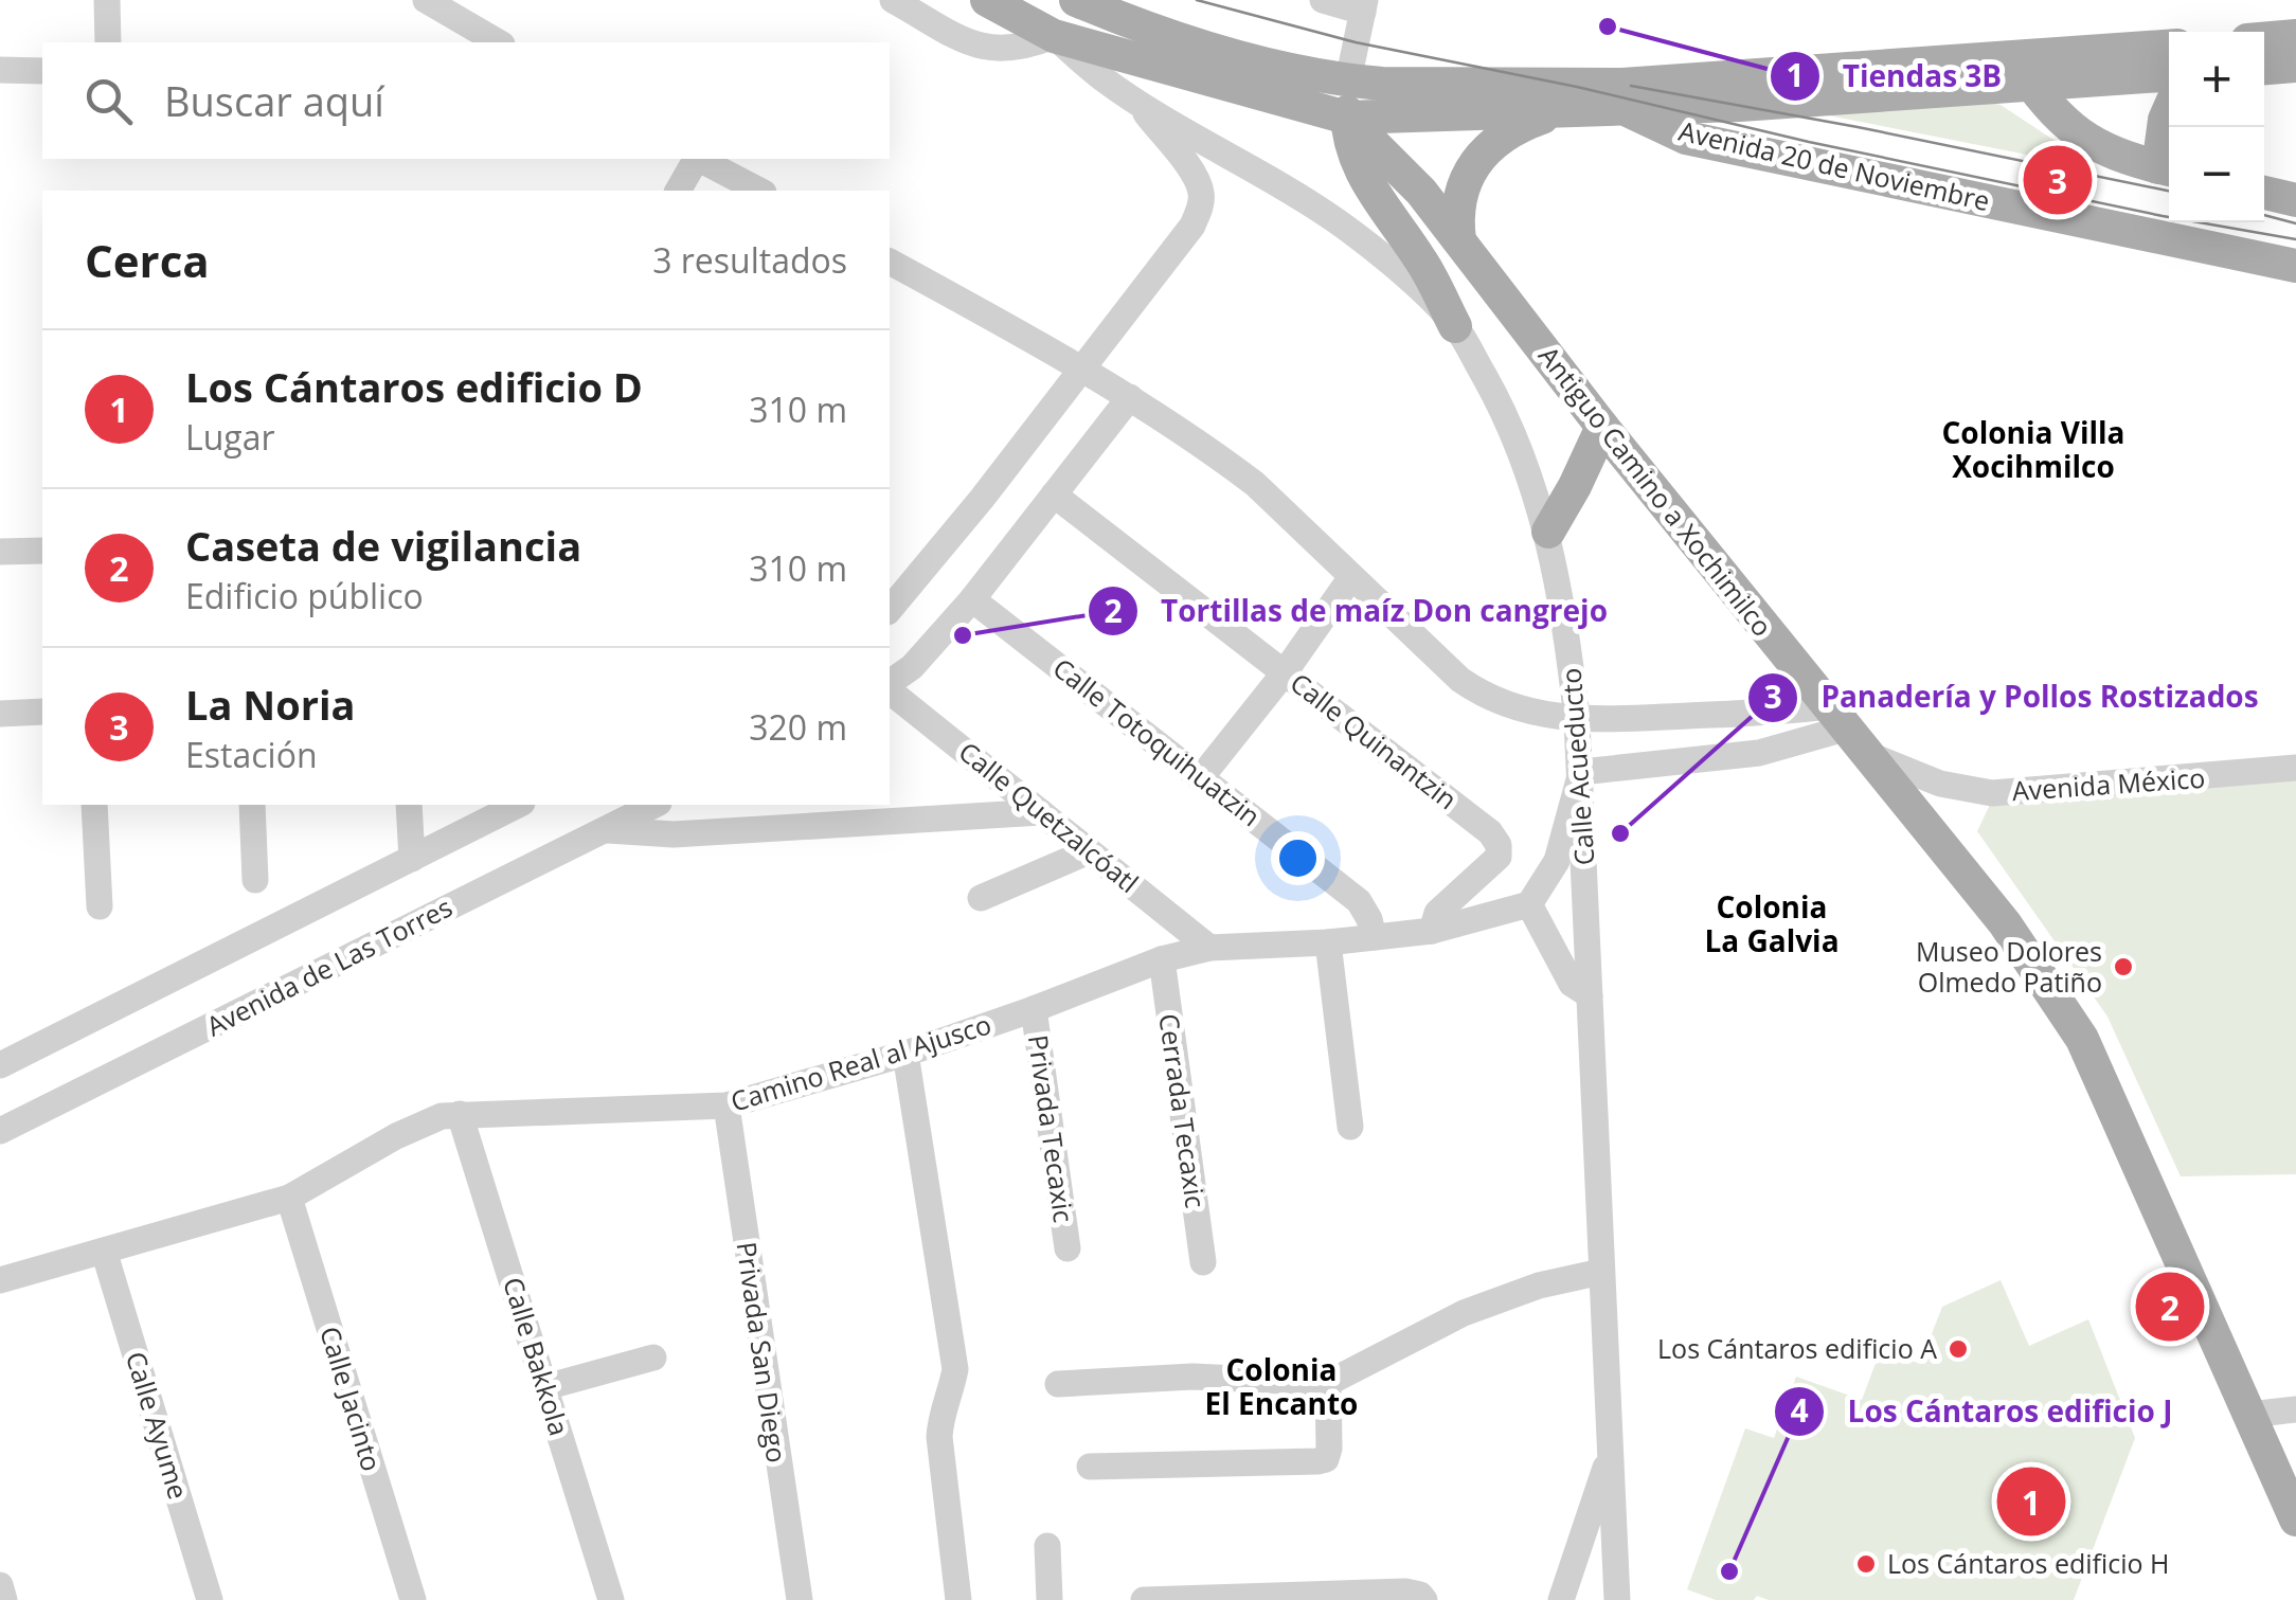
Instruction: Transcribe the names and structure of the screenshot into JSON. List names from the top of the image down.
{
  "streets": {
    "main road": ["Avenida 20 de Noviembre", "Antiguo Camino a Xochimilco"],
    "street": [
      "Calle Quinantzin",
      "Calle Totoquihuatzin",
      "Calle Acueducto",
      "Avenida México",
      "Calle Quetzalcóatl",
      "Avenida de Las Torres",
      "Camino Real al Ajusco",
      "Cerrada Tecaxic",
      "Privada Tecaxic",
      "Privada San Diego",
      "Calle Bakkola",
      "Calle Jacinto",
      "Calle Ayume"
    ]
  },
  "crossings": [
    ["Antiguo Camino a Xochimilco", "Avenida México"],
    ["Calle Quinantzin", "Camino Real al Ajusco"],
    ["Calle Totoquihuatzin", "Camino Real al Ajusco"],
    ["Calle Quetzalcóatl", "Camino Real al Ajusco"],
    ["Camino Real al Ajusco", "Cerrada Tecaxic"],
    ["Camino Real al Ajusco", "Privada Tecaxic"],
    ["Camino Real al Ajusco", "Privada San Diego"],
    ["Camino Real al Ajusco", "Calle Bakkola"],
    ["Camino Real al Ajusco", "Calle Jacinto"],
    ["Camino Real al Ajusco", "Calle Ayume"]
  ],
  "districts": ["Colonia Villa Xocihmilco", "Colonia La Galvia", "Colonia El Encanto"],
  "places": [
    "Tiendas 3B",
    "Tortillas de maíz Don cangrejo",
    "Panadería y Pollos Rostizados",
    "Museo Dolores Olmedo Patiño",
    "Los Cántaros edificio A",
    "Los Cántaros edificio H",
    "Los Cántaros edificio J"
  ],
  "page": {
    "map_buttons": ["+", "−"],
    "search": "Buscar aquí",
    "pins": ["3", "2", "1"],
    "heading": ["Cerca", "3 resultados"],
    "list": [
      {
        "mark": "1",
        "name": "Los Cántaros edificio D",
        "note": "Lugar",
        "value": "310 m"
      },
      {
        "mark": "2",
        "name": "Caseta de vigilancia",
        "note": "Edificio público",
        "value": "310 m"
      },
      {
        "mark": "3",
        "name": "La Noria",
        "note": "Estación",
        "value": "320 m"
      }
    ]
  }
}
